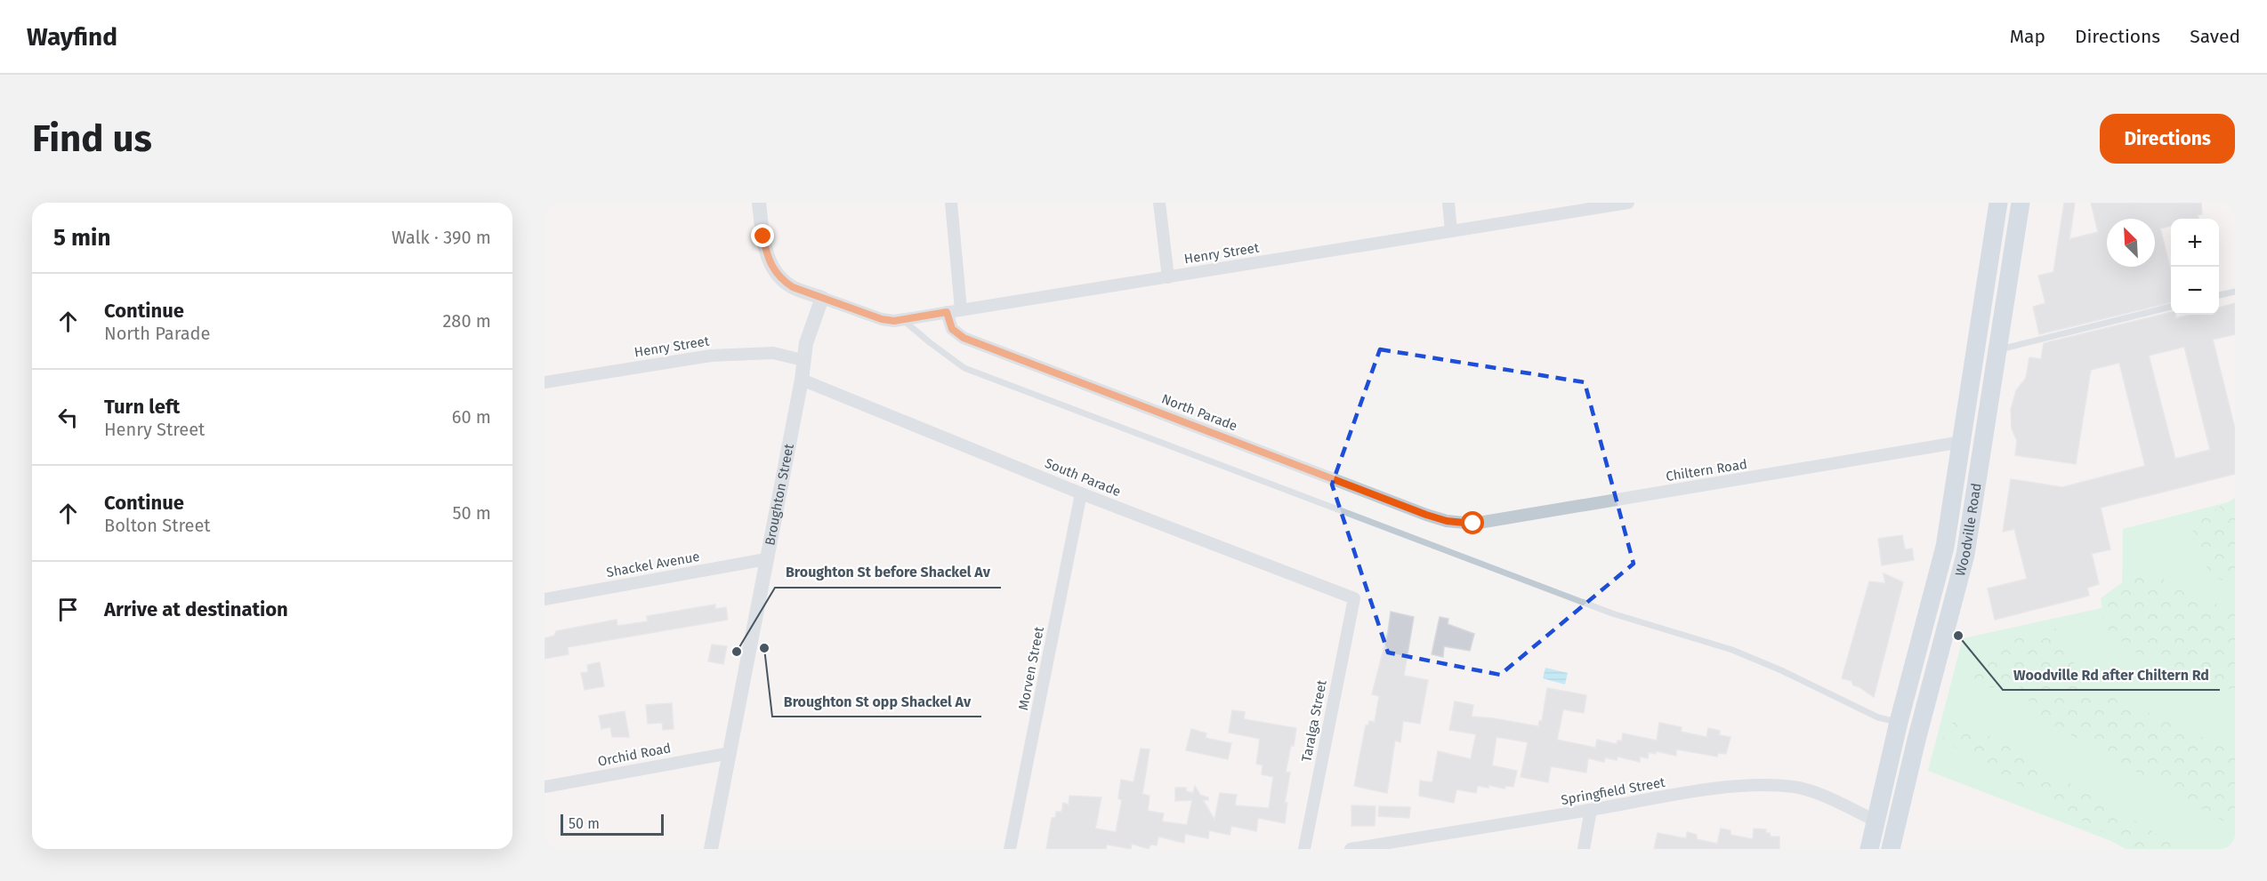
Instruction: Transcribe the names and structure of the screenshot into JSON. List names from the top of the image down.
{
  "streets": {
    "main road": ["Woodville Road"],
    "street": [
      "Henry Street",
      "North Parade",
      "Chiltern Road",
      "South Parade",
      "Broughton Street",
      "Shackel Avenue",
      "Morven Street",
      "Taralga Street",
      "Orchid Road",
      "Springfield Street"
    ]
  },
  "crossings": [
    ["Henry Street", "North Parade"],
    ["Henry Street", "Broughton Street"],
    ["North Parade", "Chiltern Road"],
    ["Chiltern Road", "Woodville Road"],
    ["South Parade", "Broughton Street"],
    ["South Parade", "Morven Street"],
    ["South Parade", "Taralga Street"],
    ["Broughton Street", "Shackel Avenue"],
    ["Broughton Street", "Orchid Road"],
    ["Woodville Road", "Springfield Street"]
  ],
  "places": ["Woodville Rd after Chiltern Rd", "Broughton St opp Shackel Av", "Broughton St before Shackel Av"],
  "scale_bar": "50 m",
  "north": "top left",
  "page": {
    "header": "Wayfind",
    "nav": ["Map", "Directions", "Saved"],
    "buttons": "Directions",
    "title": "Find us",
    "heading": ["5 min", "Walk · 390 m"],
    "map_buttons": ["+", "−"],
    "list": [
      ["Continue", "North Parade", "280 m"],
      ["Turn left", "Henry Street", "60 m"],
      ["Continue", "Bolton Street", "50 m"],
      "Arrive at destination"
    ],
    "scale": "50 m"
  }
}
